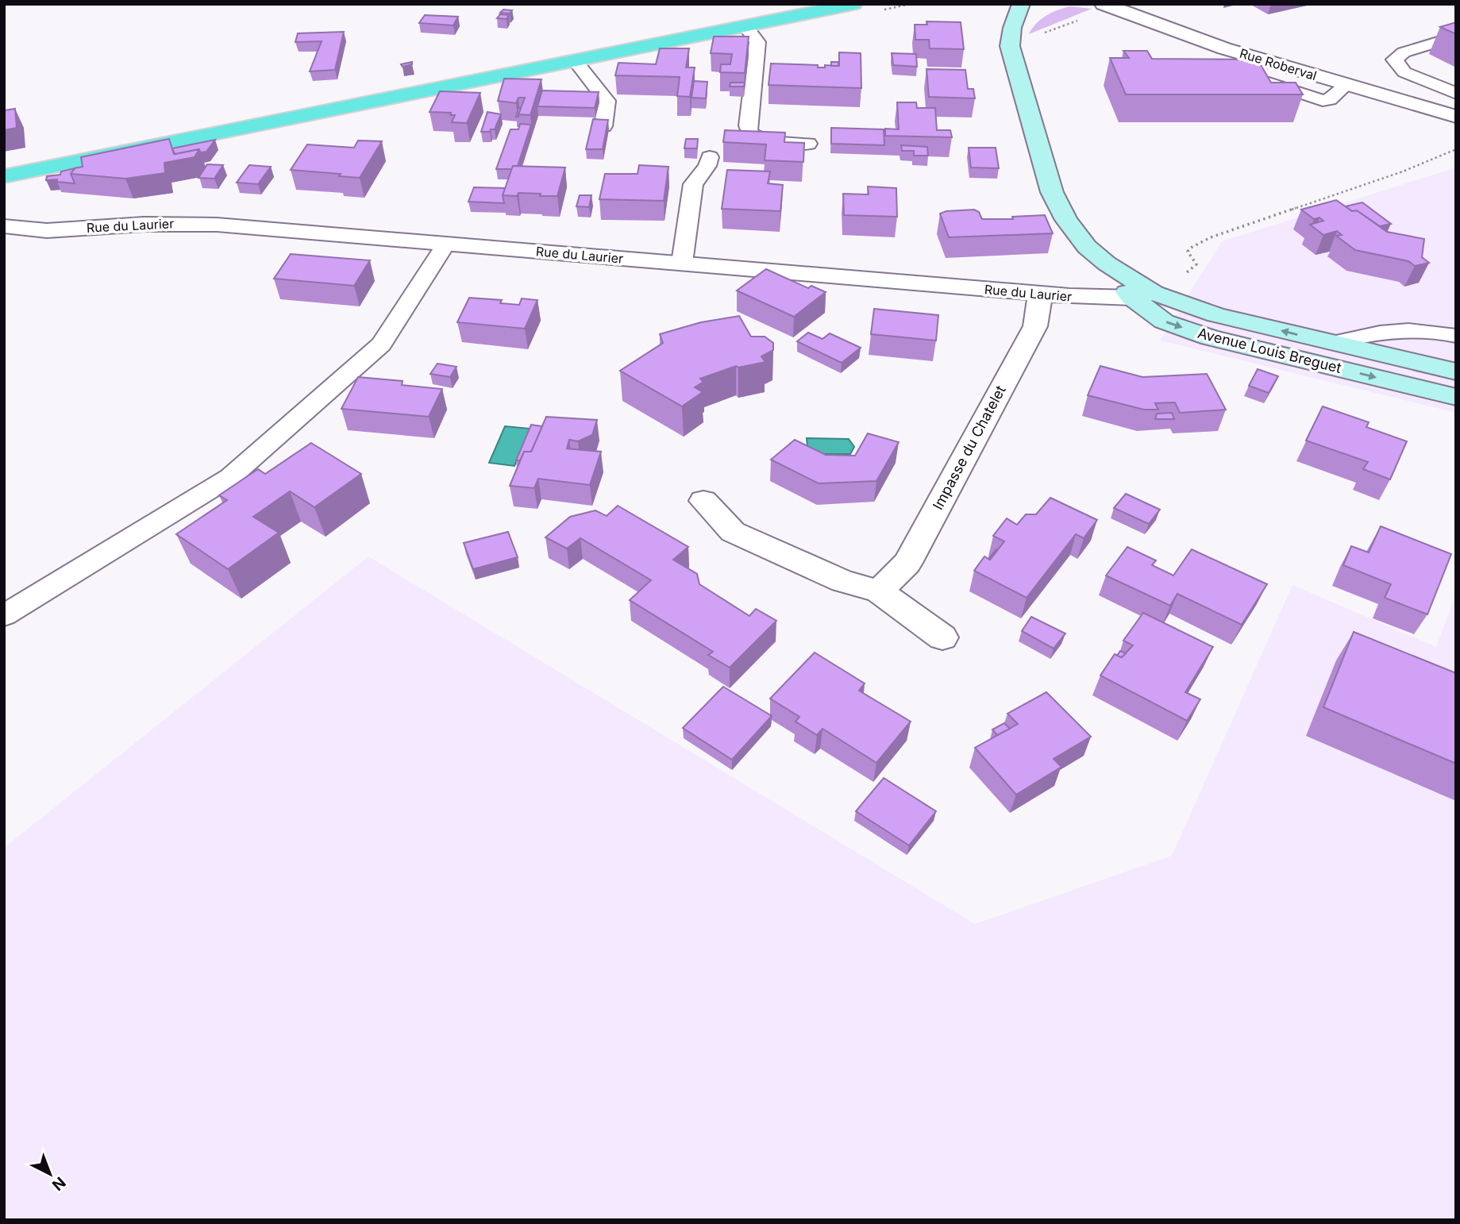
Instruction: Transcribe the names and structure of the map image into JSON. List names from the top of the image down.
{
  "streets": {
    "street": [
      "Rue Roberval",
      "Rue du Laurier",
      "Avenue Louis Breguet",
      "Impasse du Chatelet"
    ]
  },
  "crossings": [
    ["Rue du Laurier", "Avenue Louis Breguet"],
    ["Rue du Laurier", "Impasse du Chatelet"]
  ],
  "north": "bottom right"
}
